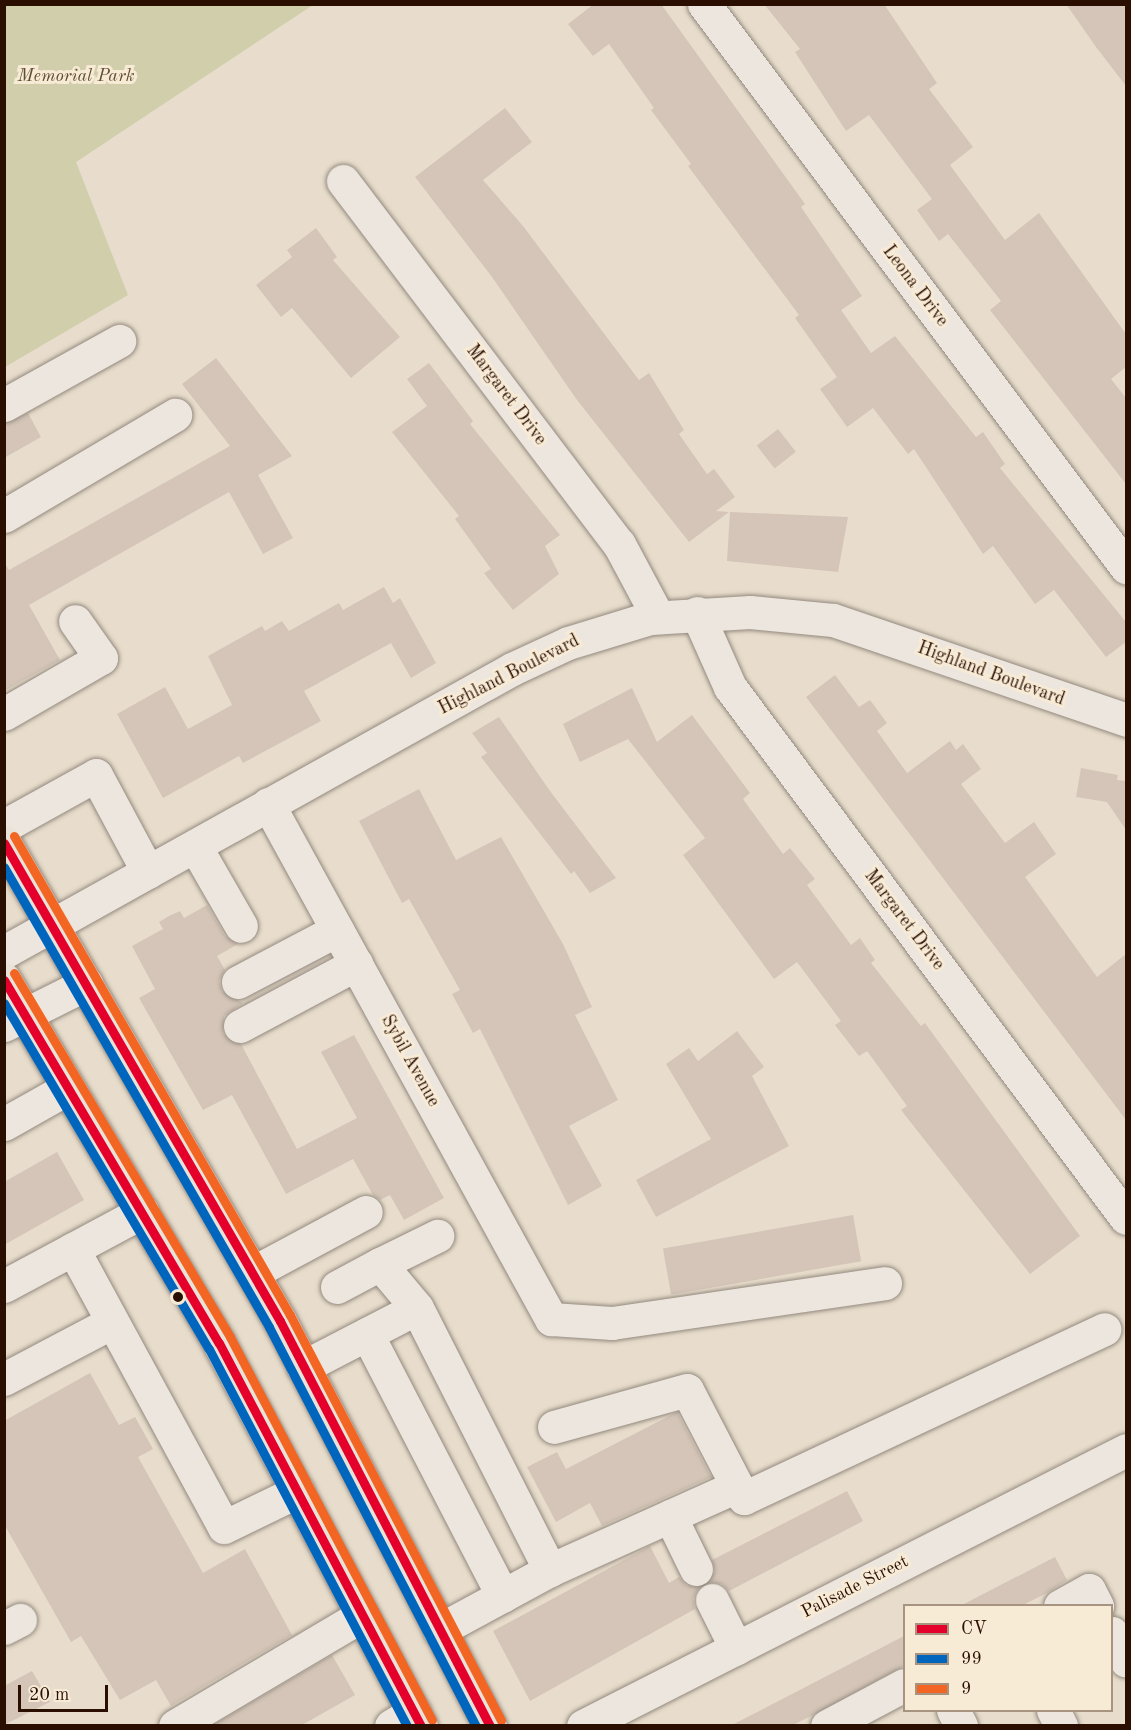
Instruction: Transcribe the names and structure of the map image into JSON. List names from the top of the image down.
{
  "streets": {
    "street": [
      "Leona Drive",
      "Margaret Drive",
      "Highland Boulevard",
      "Sybil Avenue",
      "Palisade Street"
    ]
  },
  "crossings": [
    ["Margaret Drive", "Highland Boulevard"],
    ["Highland Boulevard", "Sybil Avenue"]
  ],
  "parks": ["Memorial Park"],
  "lines": ["transit line 9", "transit line CV", "transit line 99"],
  "legend": ["CV", "99", "9"],
  "scale_bar": "20 m"
}
